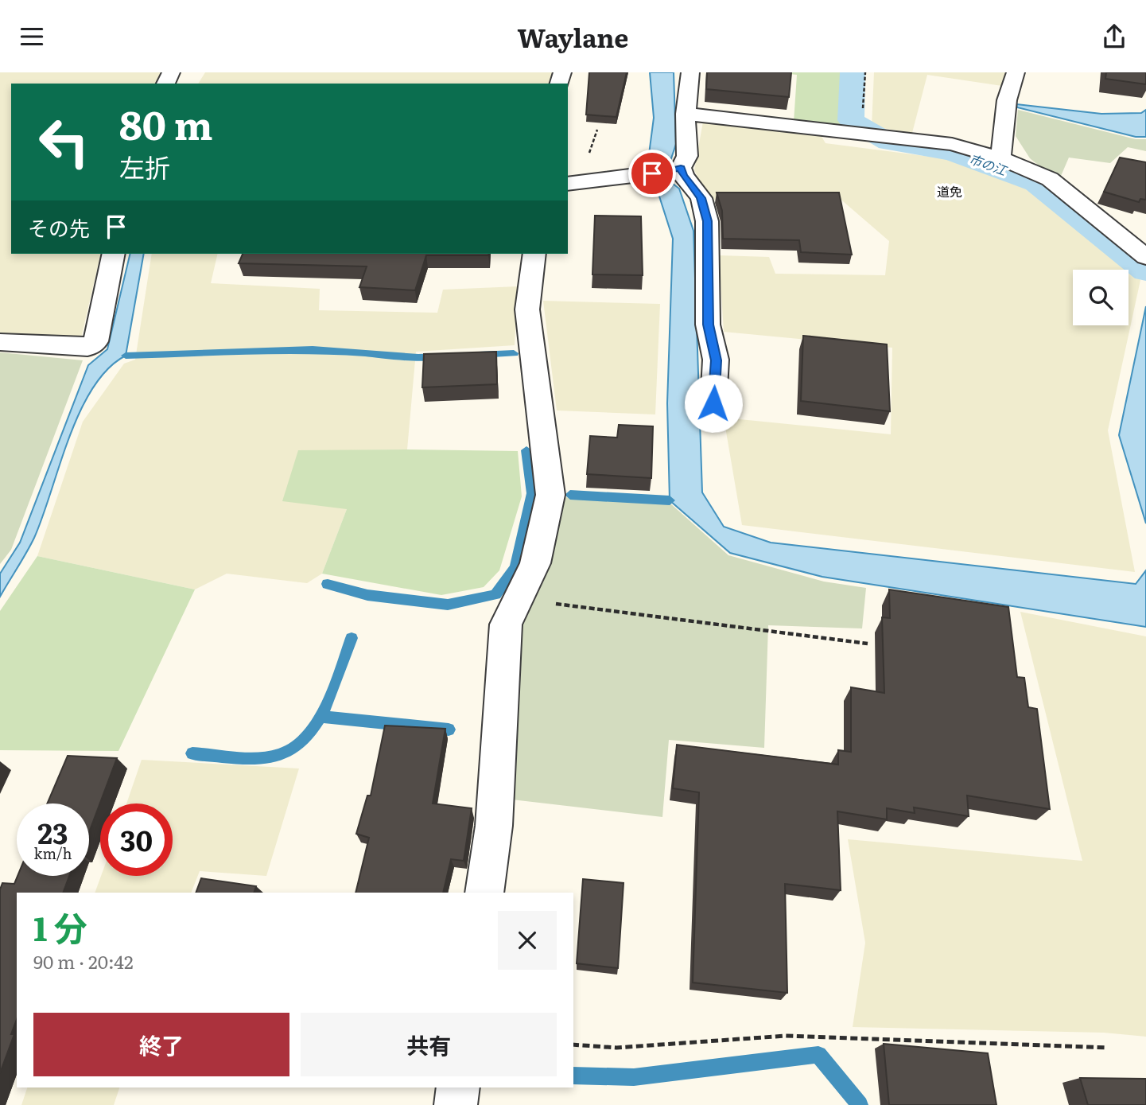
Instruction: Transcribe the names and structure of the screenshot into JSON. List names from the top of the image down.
{
  "districts": ["道免"],
  "water": ["市の江"],
  "page": {
    "header": "Waylane",
    "turn": ["80 m", "左折"],
    "then": "その先",
    "speed": "23 km/h",
    "limit": "30",
    "heading": ["1 分", "90 m · 20:42"],
    "buttons": ["終了", "共有"]
  }
}
